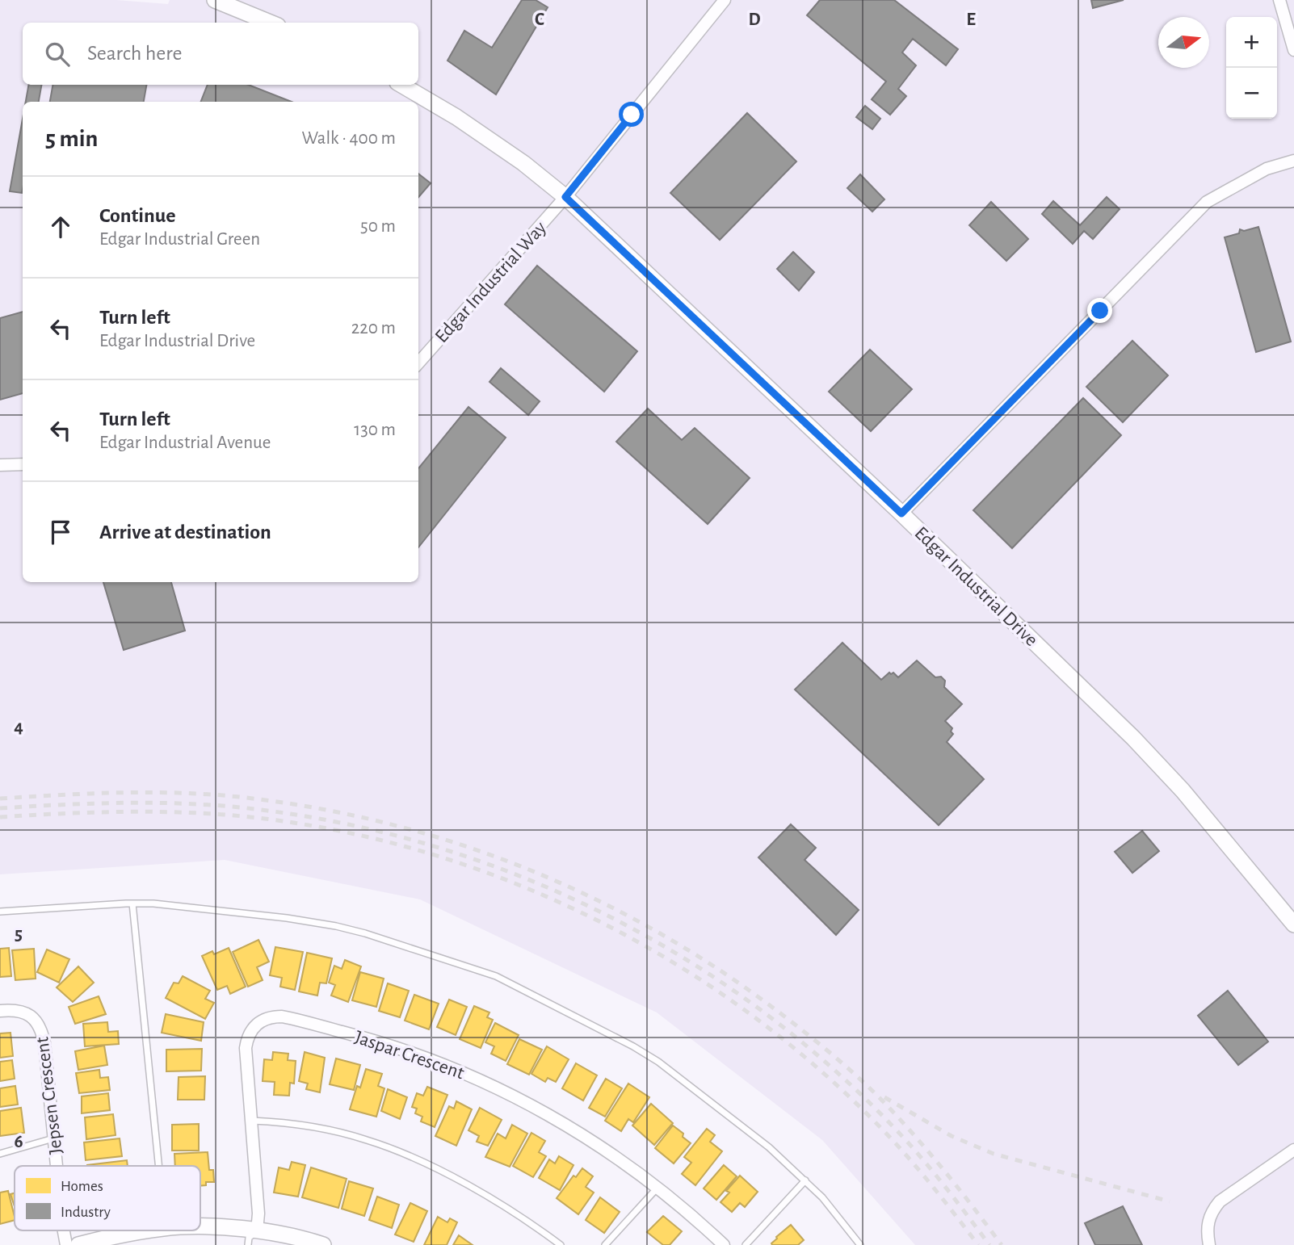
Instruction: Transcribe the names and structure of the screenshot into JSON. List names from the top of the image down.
{
  "streets": {
    "street": [
      "Edgar Industrial Way",
      "Edgar Industrial Drive",
      "Jaspar Crescent",
      "Jepsen Crescent"
    ]
  },
  "crossings": [
    ["Edgar Industrial Way", "Edgar Industrial Drive"]
  ],
  "legend": ["Homes", "Industry"],
  "north": "right",
  "page": {
    "map_buttons": ["+", "−"],
    "search": "Search here",
    "heading": ["5 min", "Walk · 400 m"],
    "list": [
      ["Continue", "Edgar Industrial Green", "50 m"],
      ["Turn left", "Edgar Industrial Drive", "220 m"],
      ["Turn left", "Edgar Industrial Avenue", "130 m"],
      "Arrive at destination"
    ]
  },
  "grid": {
    "columns": ["C", "D", "E"],
    "rows": ["4", "5", "6"]
  }
}
